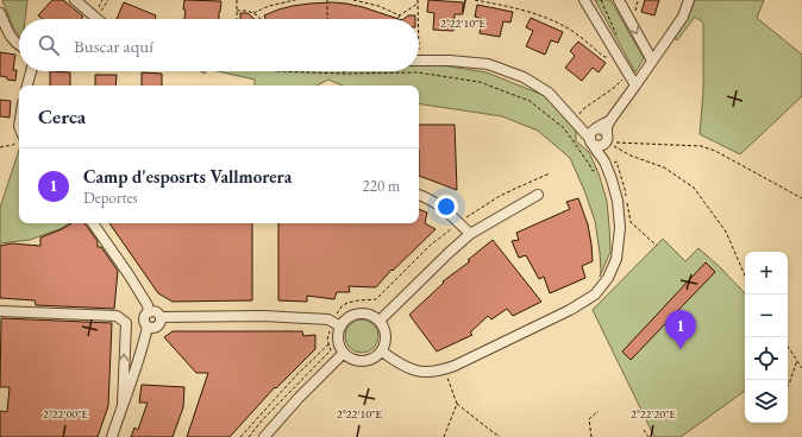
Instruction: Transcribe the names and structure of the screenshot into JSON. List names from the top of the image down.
{
  "page": {
    "search": "Buscar aquí",
    "heading": "Cerca",
    "list": [
      {
        "mark": "1",
        "name": "Camp d'esposrts Vallmorera",
        "note": "Deportes",
        "value": "220 m"
      }
    ],
    "map_buttons": ["+", "−"],
    "pins": "1"
  },
  "coordinates": ["2°22'10\"E", "2°22'00\"E", "2°22'20\"E"]
}
